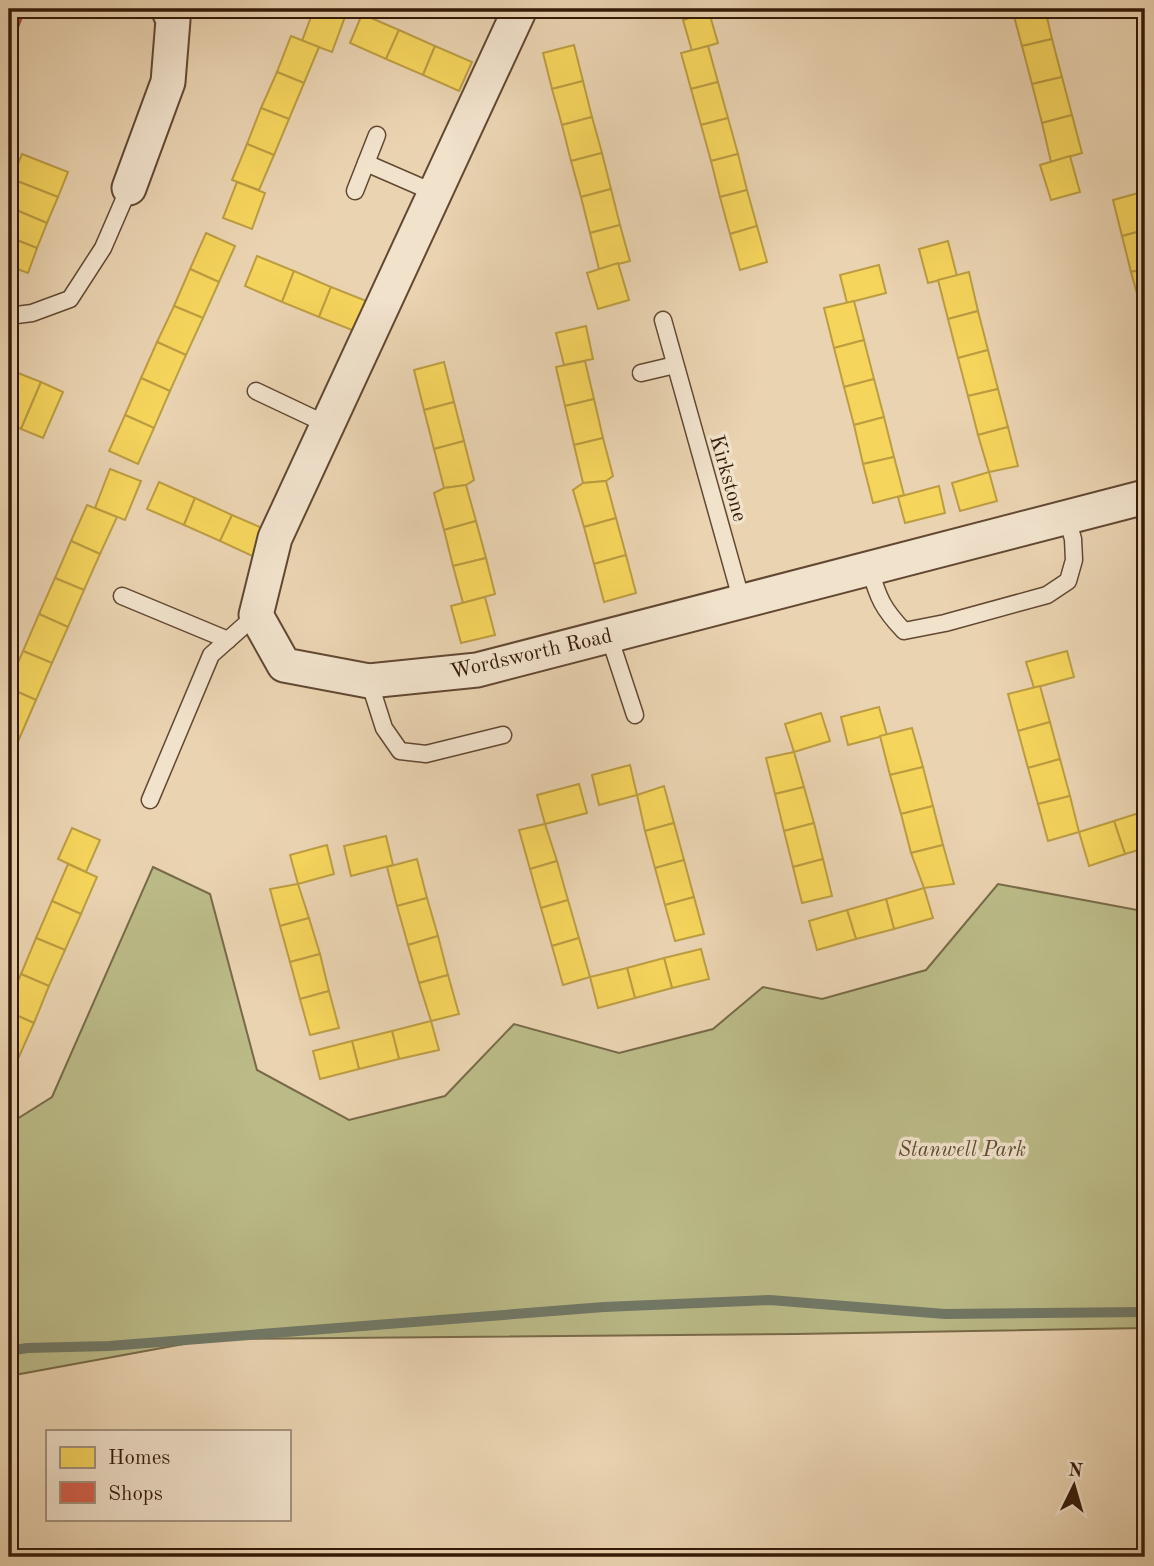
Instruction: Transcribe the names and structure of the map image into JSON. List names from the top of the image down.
{
  "streets": {
    "street": ["Wordsworth Road"],
    "lane": ["Kirkstone"]
  },
  "crossings": [
    ["Kirkstone", "Wordsworth Road"]
  ],
  "parks": ["Stanwell Park"],
  "legend": ["Homes", "Shops"],
  "north": "top"
}
